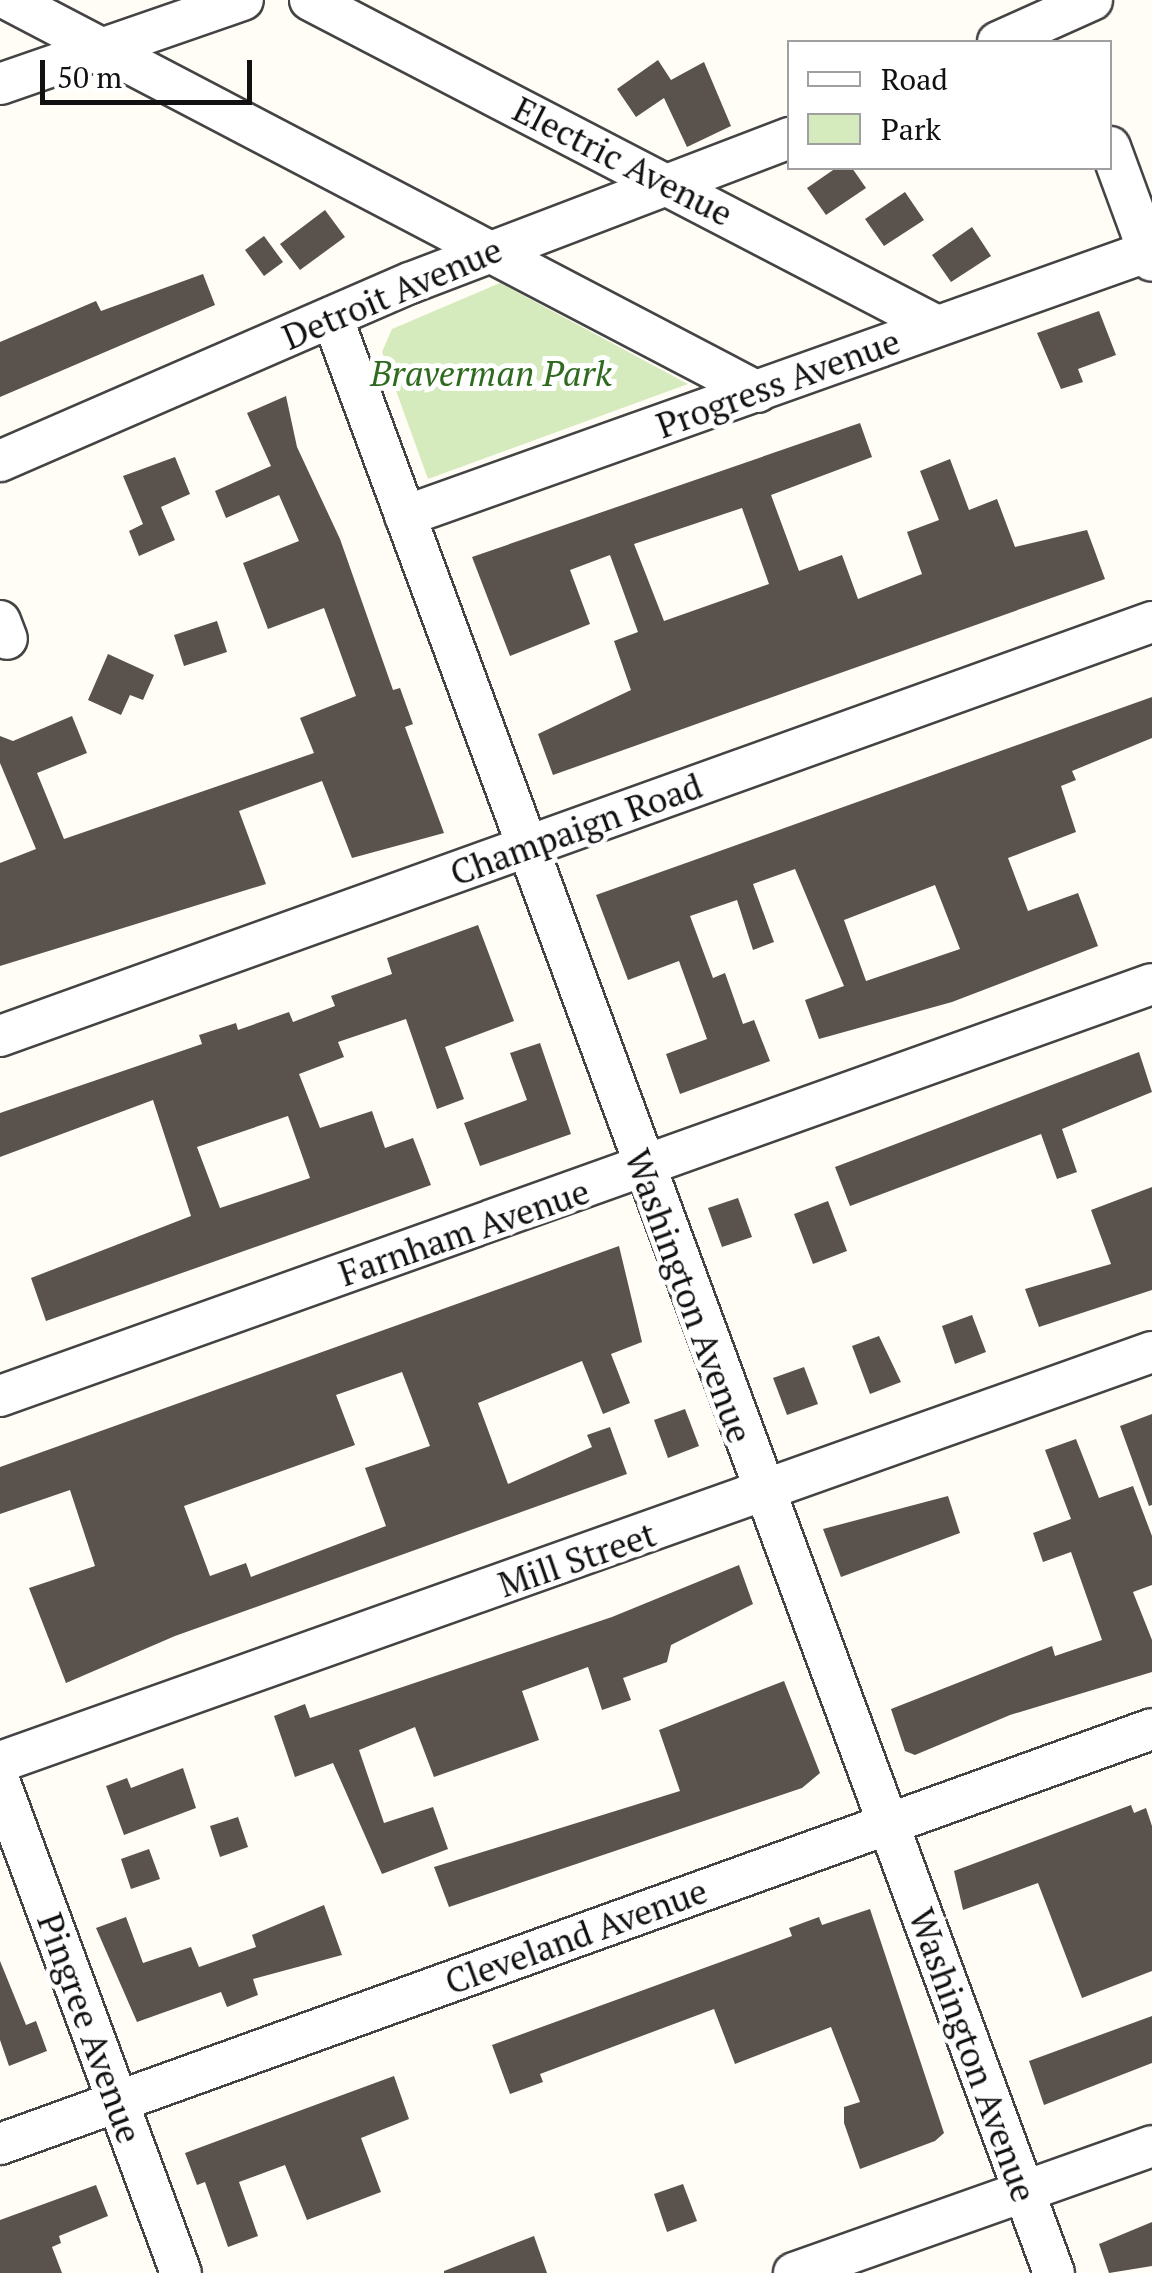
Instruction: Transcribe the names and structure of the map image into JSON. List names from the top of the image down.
{
  "streets": {
    "street": [
      "Electric Avenue",
      "Detroit Avenue",
      "Progress Avenue",
      "Champaign Road",
      "Farnham Avenue",
      "Washington Avenue",
      "Mill Street",
      "Cleveland Avenue",
      "Pingree Avenue"
    ]
  },
  "crossings": [
    ["Electric Avenue", "Detroit Avenue"],
    ["Electric Avenue", "Progress Avenue"],
    ["Detroit Avenue", "Washington Avenue"],
    ["Progress Avenue", "Washington Avenue"],
    ["Champaign Road", "Washington Avenue"],
    ["Farnham Avenue", "Washington Avenue"],
    ["Washington Avenue", "Mill Street"],
    ["Washington Avenue", "Cleveland Avenue"],
    ["Cleveland Avenue", "Pingree Avenue"]
  ],
  "parks": ["Braverman Park"],
  "legend": ["Road", "Park"],
  "scale_bar": "50 m"
}
